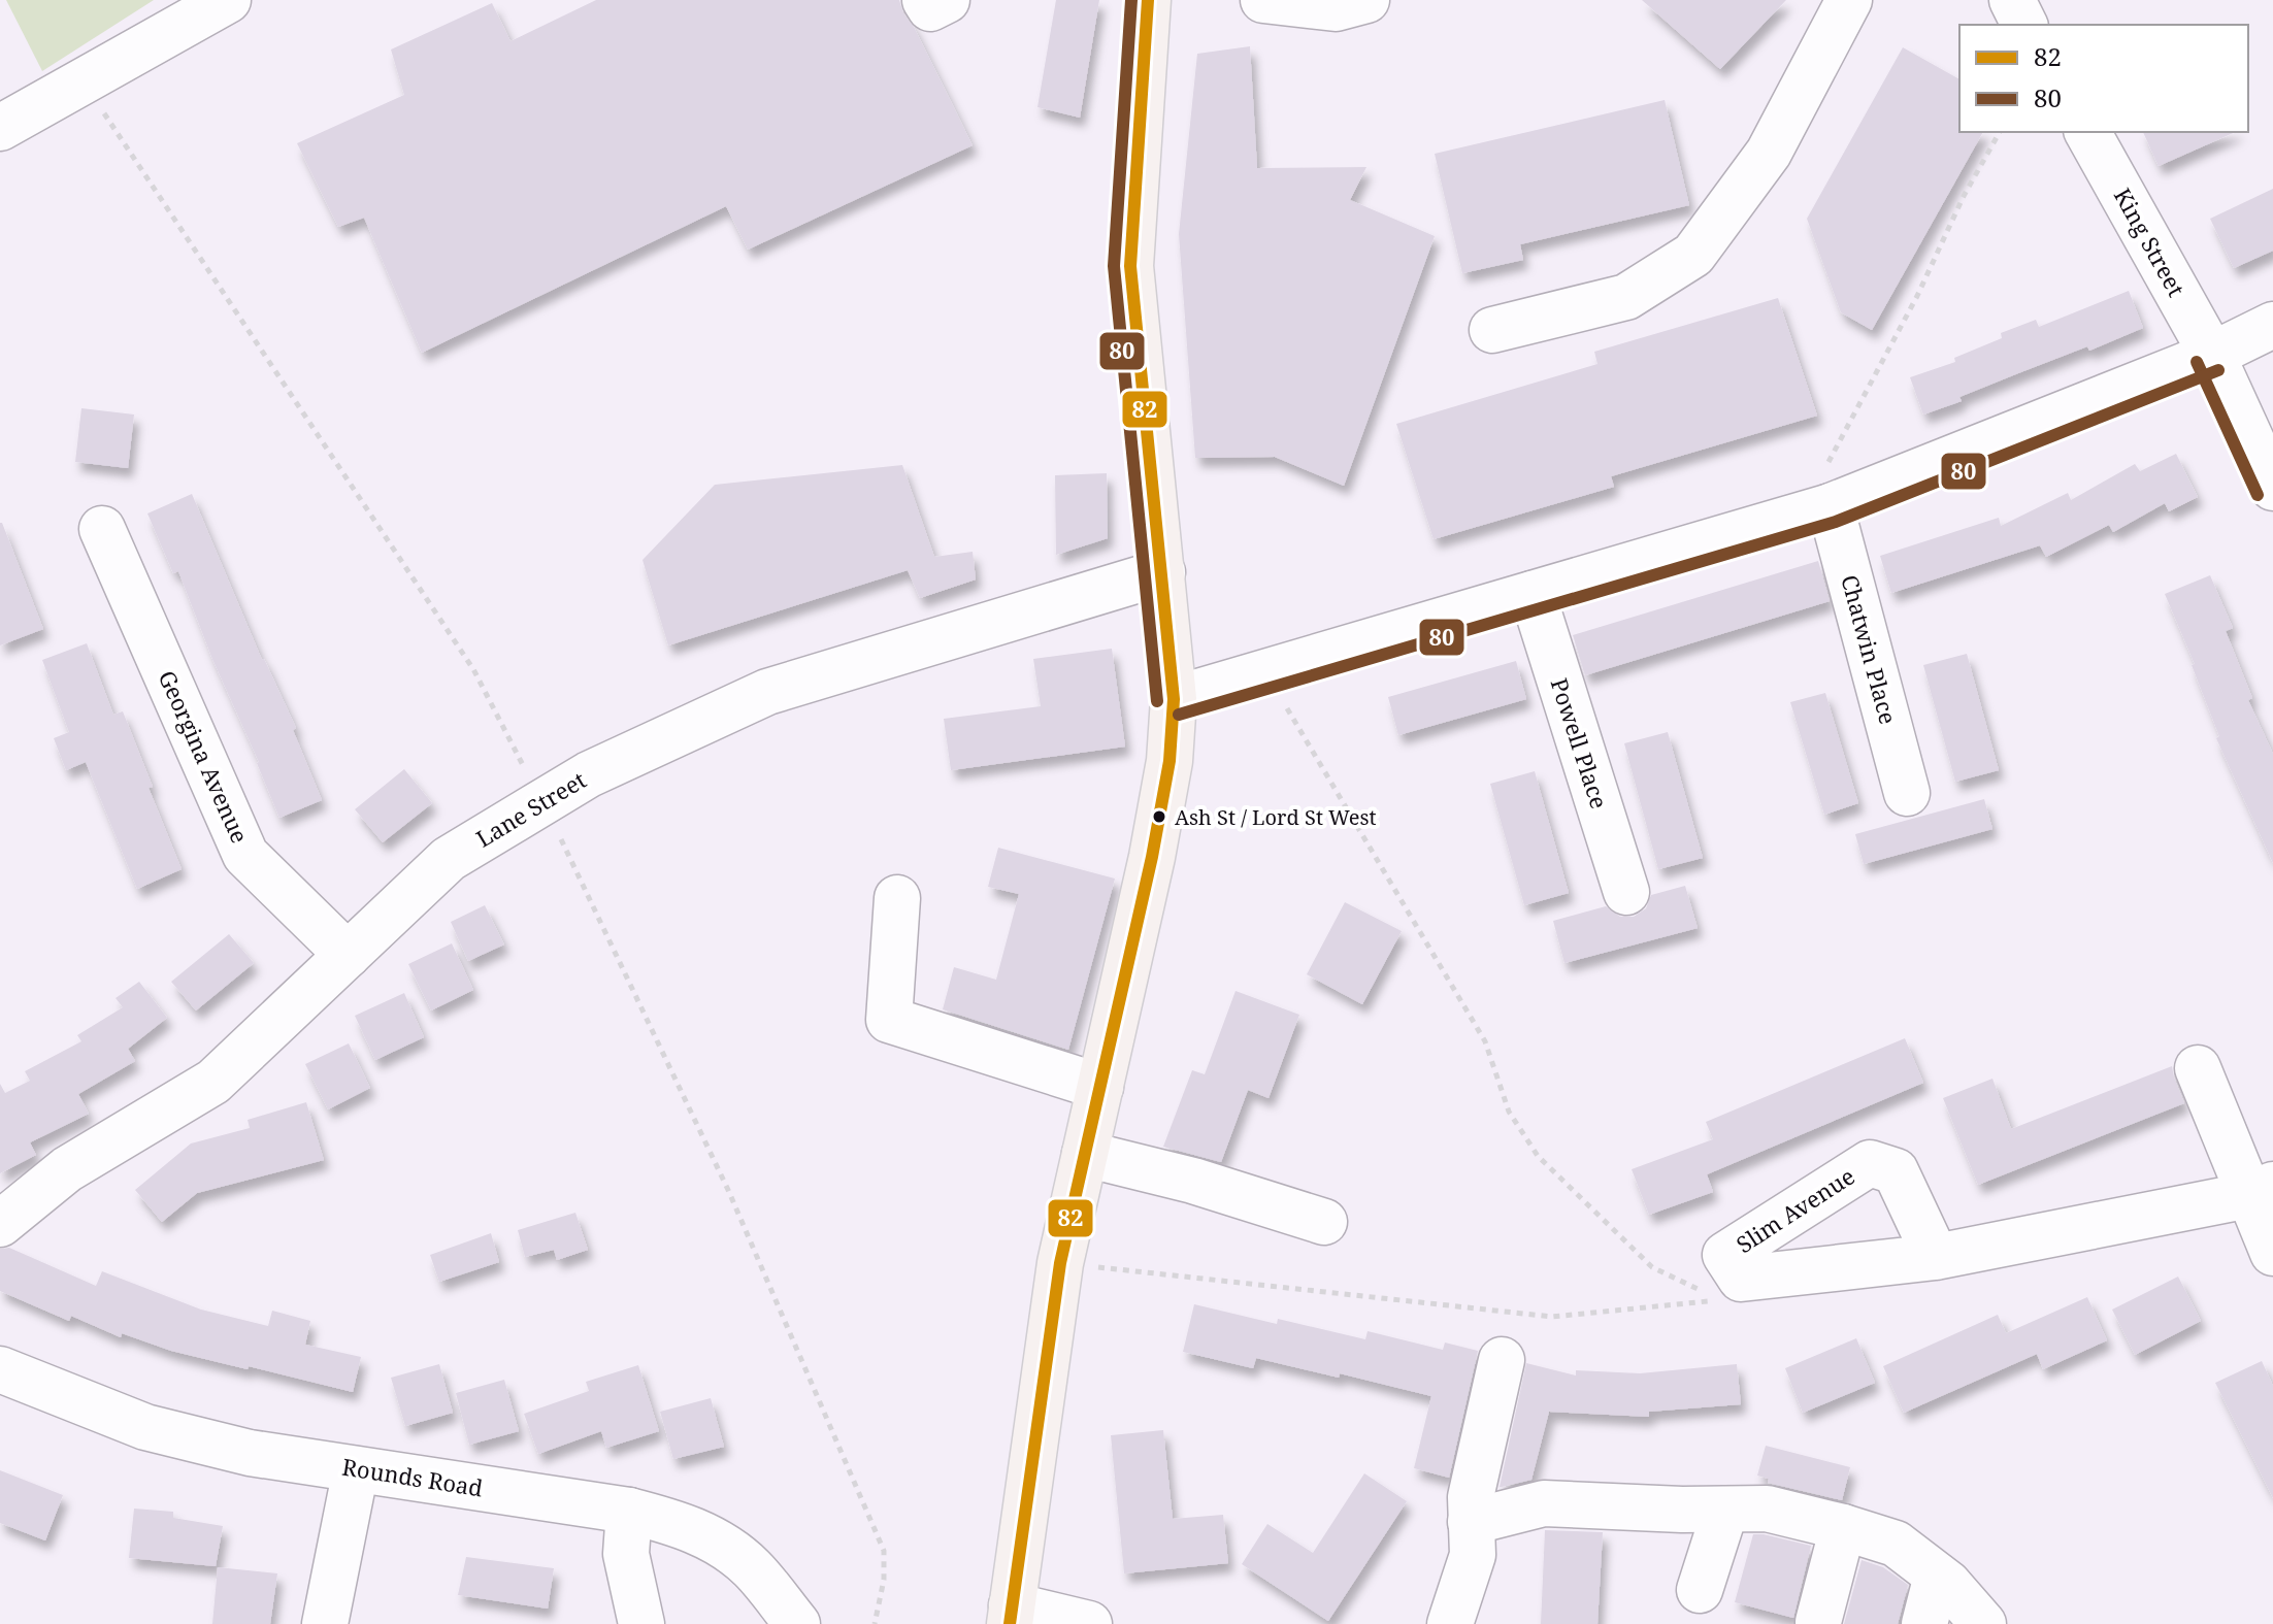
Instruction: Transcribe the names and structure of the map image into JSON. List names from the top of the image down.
{
  "streets": {
    "street": [
      "King Street",
      "Chatwin Place",
      "Powell Place",
      "Georgina Avenue",
      "Lane Street",
      "Rounds Road"
    ]
  },
  "crossings": [
    ["Georgina Avenue", "Lane Street"]
  ],
  "places": ["Ash St / Lord St West"],
  "lines": ["transit line 82", "transit line 80"],
  "legend": ["82", "80"]
}
